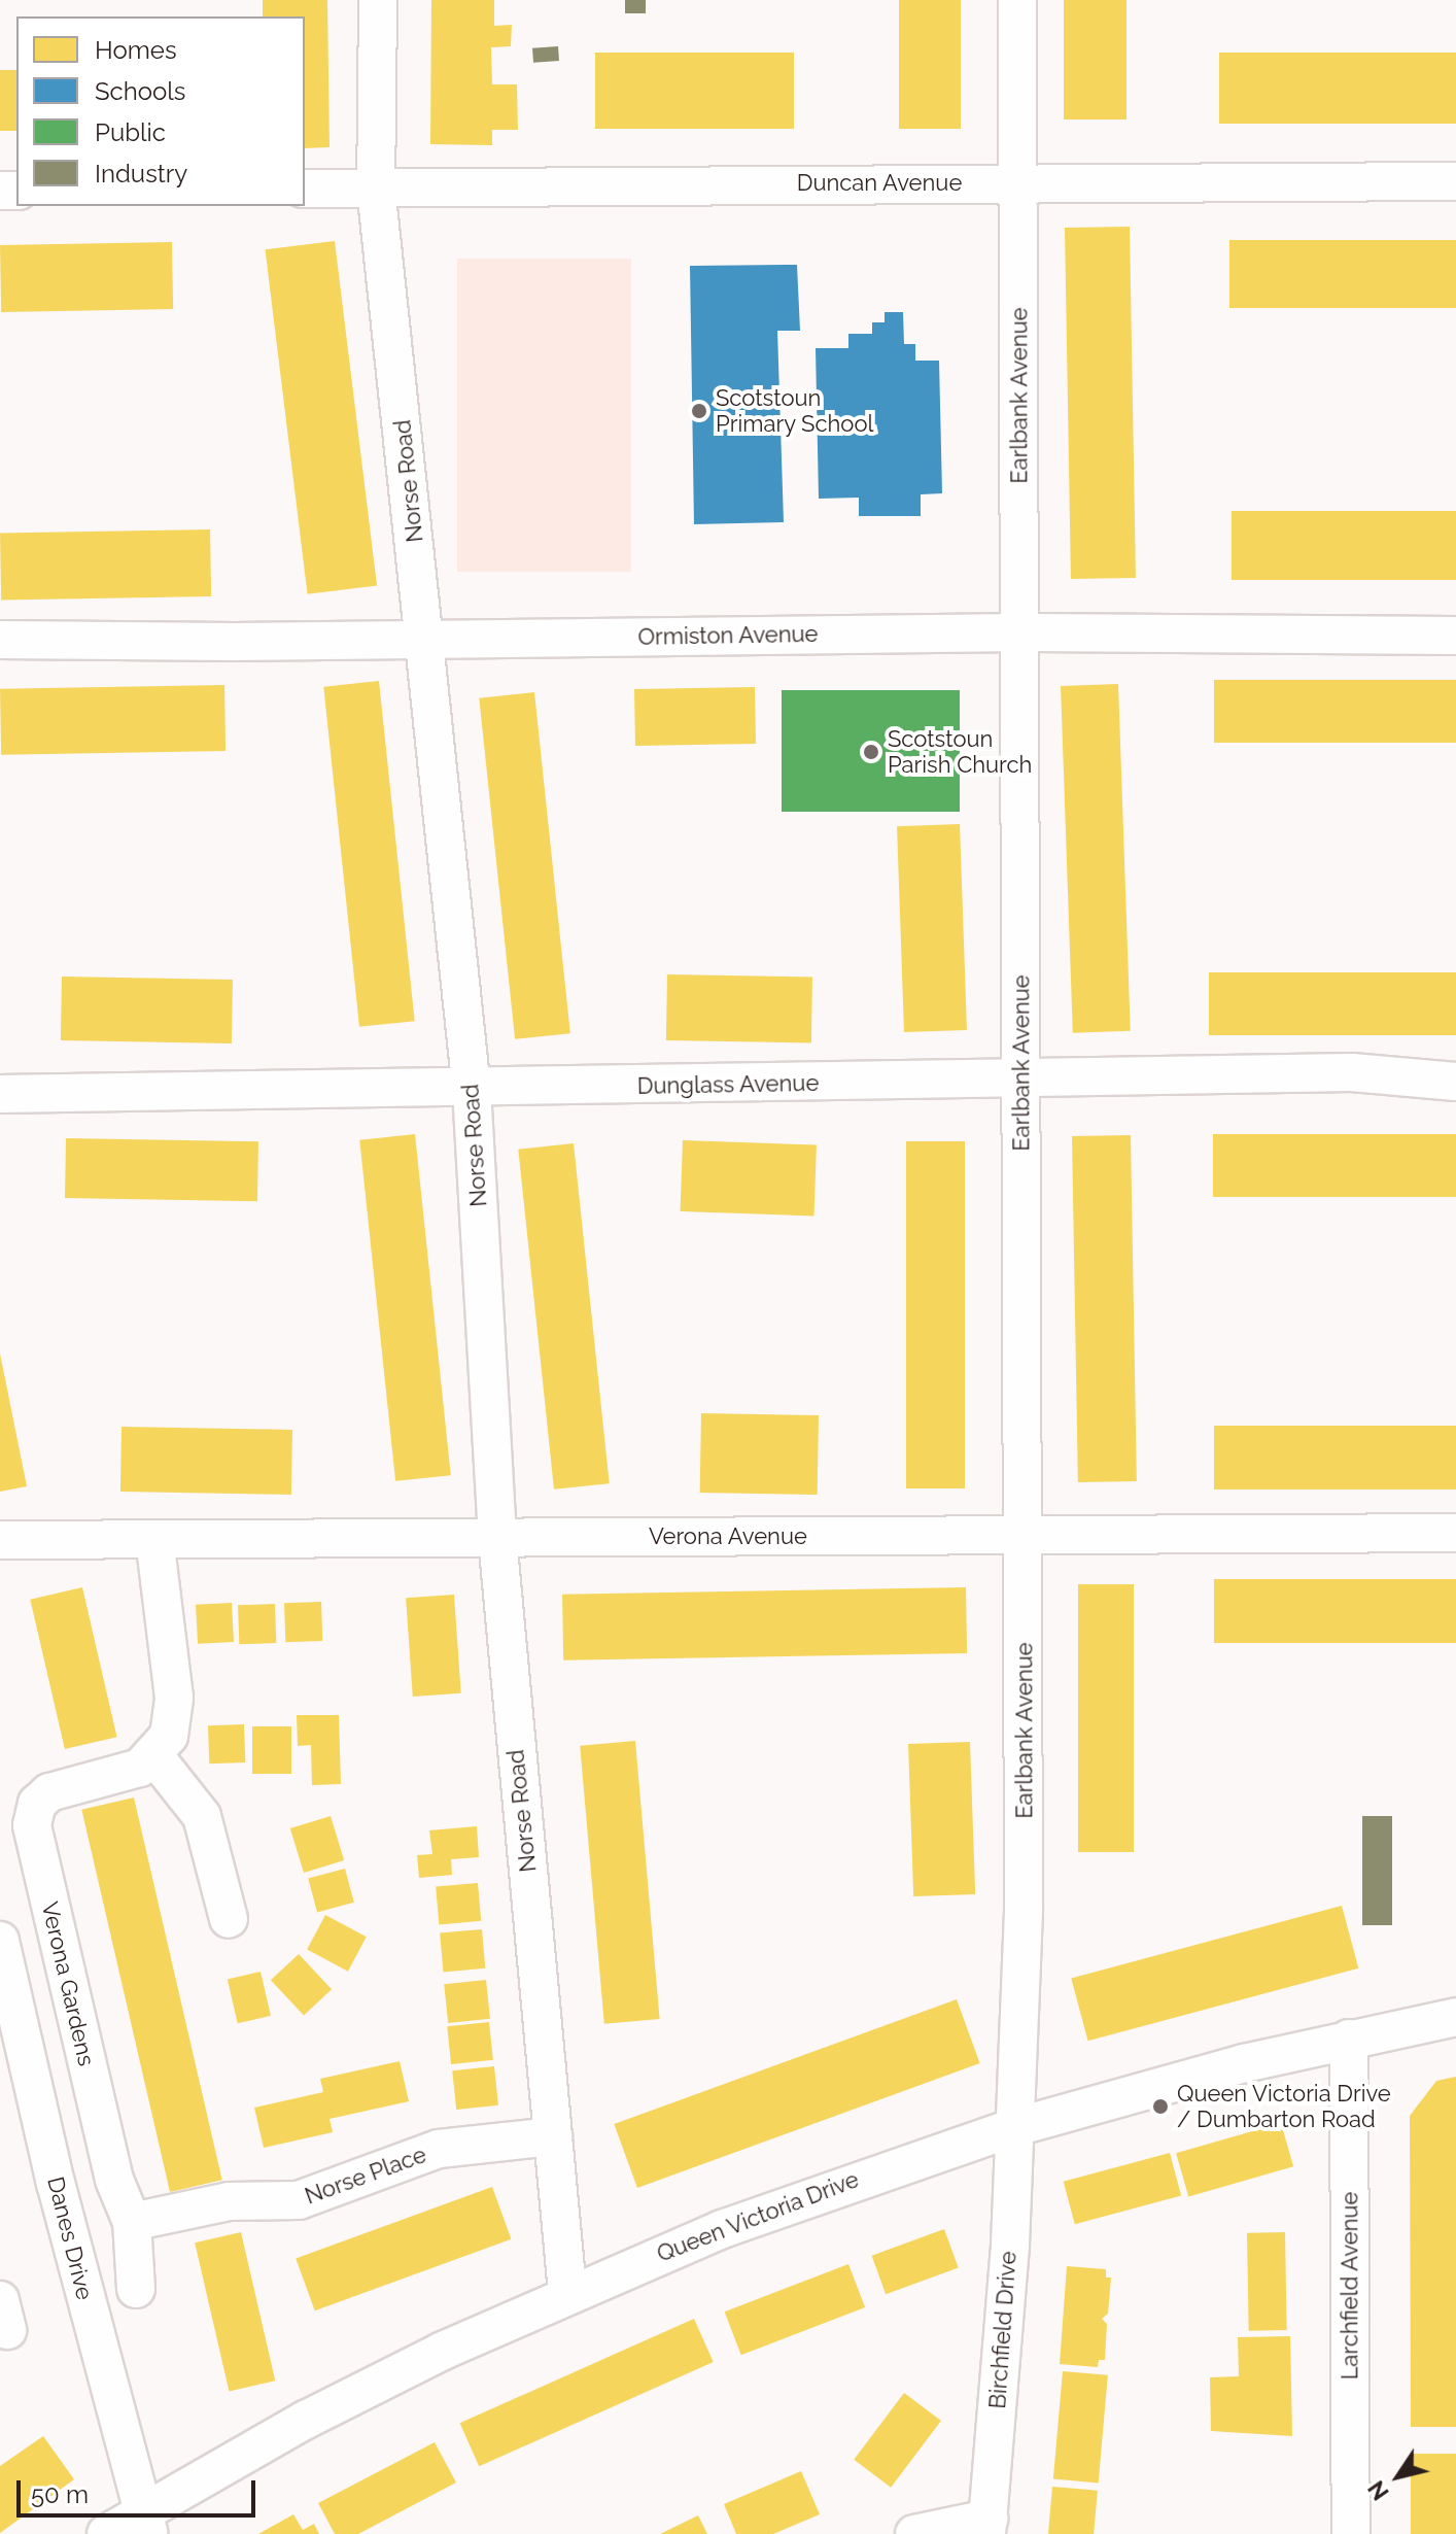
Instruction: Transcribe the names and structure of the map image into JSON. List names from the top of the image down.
{
  "streets": {
    "street": [
      "Duncan Avenue",
      "Earlbank Avenue",
      "Norse Road",
      "Ormiston Avenue",
      "Dunglass Avenue",
      "Verona Avenue",
      "Verona Gardens",
      "Norse Place",
      "Queen Victoria Drive",
      "Danes Drive",
      "Larchfield Avenue",
      "Birchfield Drive"
    ]
  },
  "crossings": [
    ["Duncan Avenue", "Earlbank Avenue"],
    ["Duncan Avenue", "Norse Road"],
    ["Earlbank Avenue", "Ormiston Avenue"],
    ["Earlbank Avenue", "Dunglass Avenue"],
    ["Earlbank Avenue", "Verona Avenue"],
    ["Earlbank Avenue", "Queen Victoria Drive"],
    ["Earlbank Avenue", "Birchfield Drive"],
    ["Norse Road", "Ormiston Avenue"],
    ["Norse Road", "Dunglass Avenue"],
    ["Norse Road", "Verona Avenue"],
    ["Norse Road", "Norse Place"],
    ["Norse Road", "Queen Victoria Drive"],
    ["Verona Gardens", "Norse Place"],
    ["Queen Victoria Drive", "Danes Drive"],
    ["Queen Victoria Drive", "Larchfield Avenue"],
    ["Queen Victoria Drive", "Birchfield Drive"]
  ],
  "places": ["Scotstoun Primary School", "Scotstoun Parish Church", "Queen Victoria Drive / Dumbarton Road"],
  "legend": [
    "Homes",
    "Schools",
    "Public",
    "Industry"
  ],
  "scale_bar": "50 m",
  "north": "bottom left"
}
